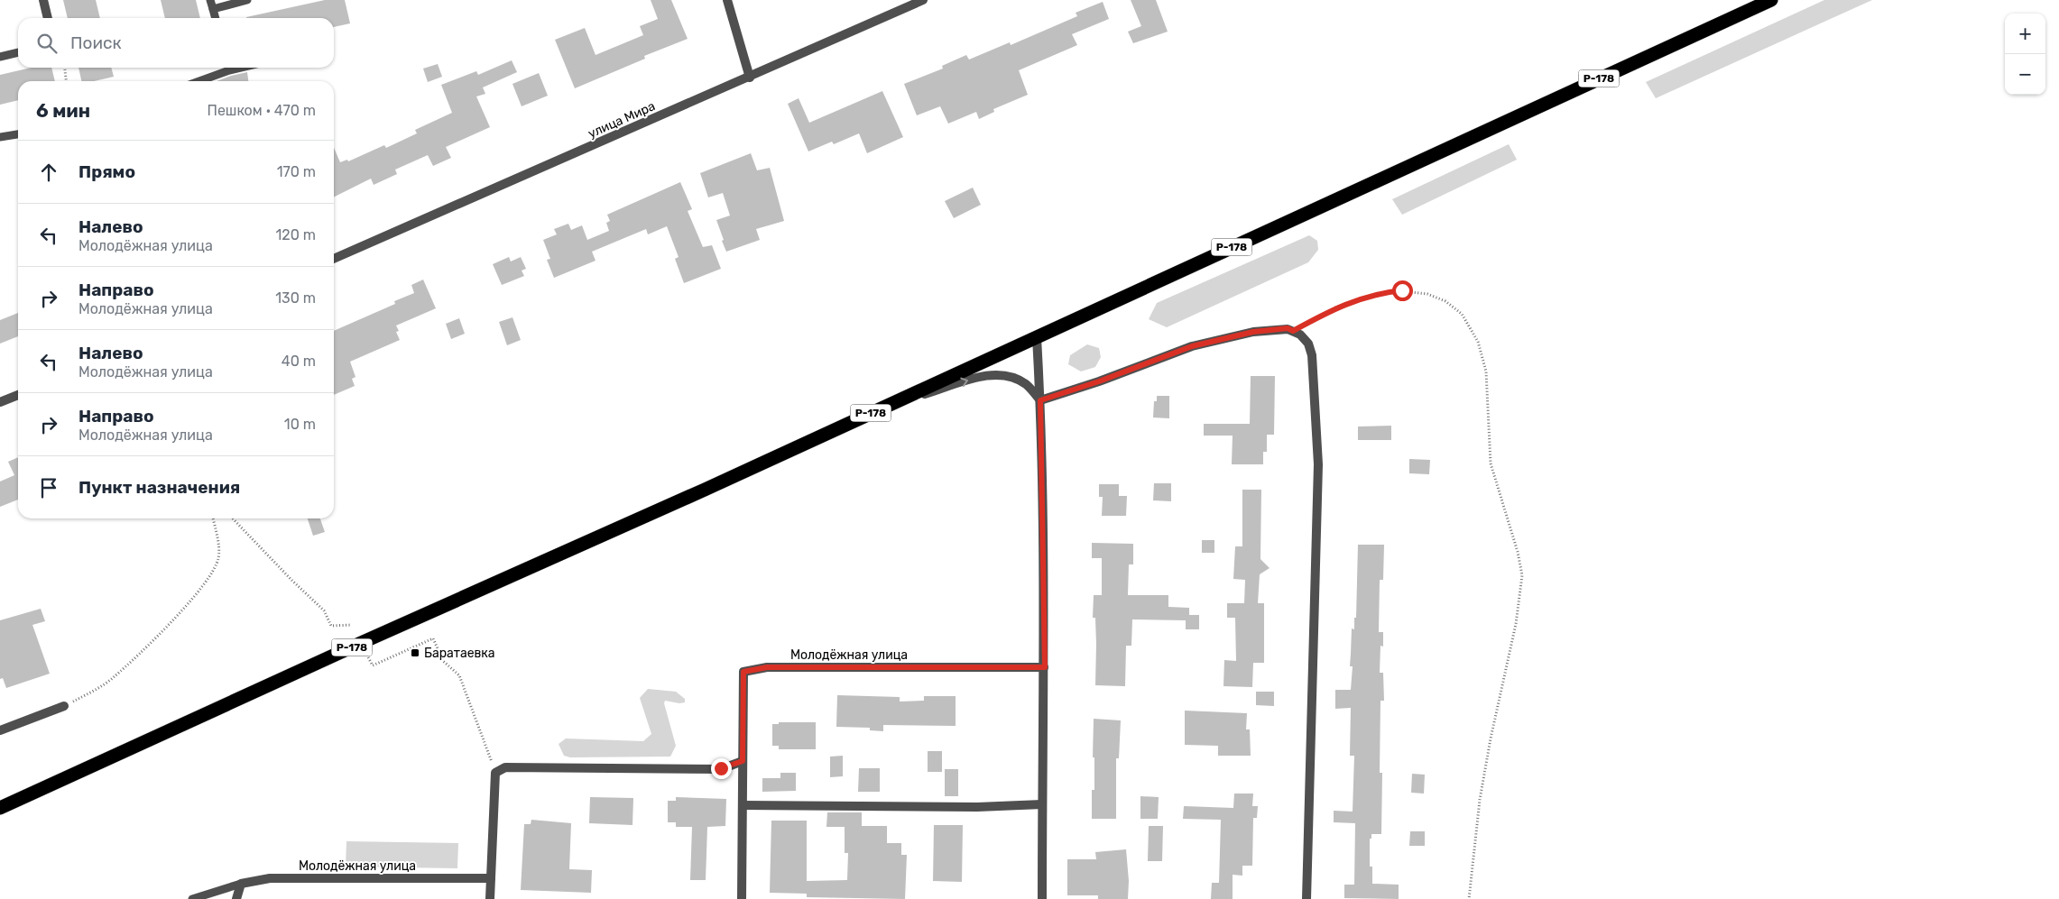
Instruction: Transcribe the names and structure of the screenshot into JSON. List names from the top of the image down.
{
  "streets": {
    "highway": ["Р-178"],
    "street": ["улица Мира", "Молодёжная улица"]
  },
  "places": {
    "transit": ["Баратаевка"]
  },
  "page": {
    "map_buttons": ["+", "−"],
    "search": "Поиск",
    "heading": ["6 мин", "Пешком · 470 m"],
    "list": [
      ["Прямо", "170 m"],
      ["Налево", "Молодёжная улица", "120 m"],
      ["Направо", "Молодёжная улица", "130 m"],
      ["Налево", "Молодёжная улица", "40 m"],
      ["Направо", "Молодёжная улица", "10 m"],
      "Пункт назначения"
    ]
  }
}
